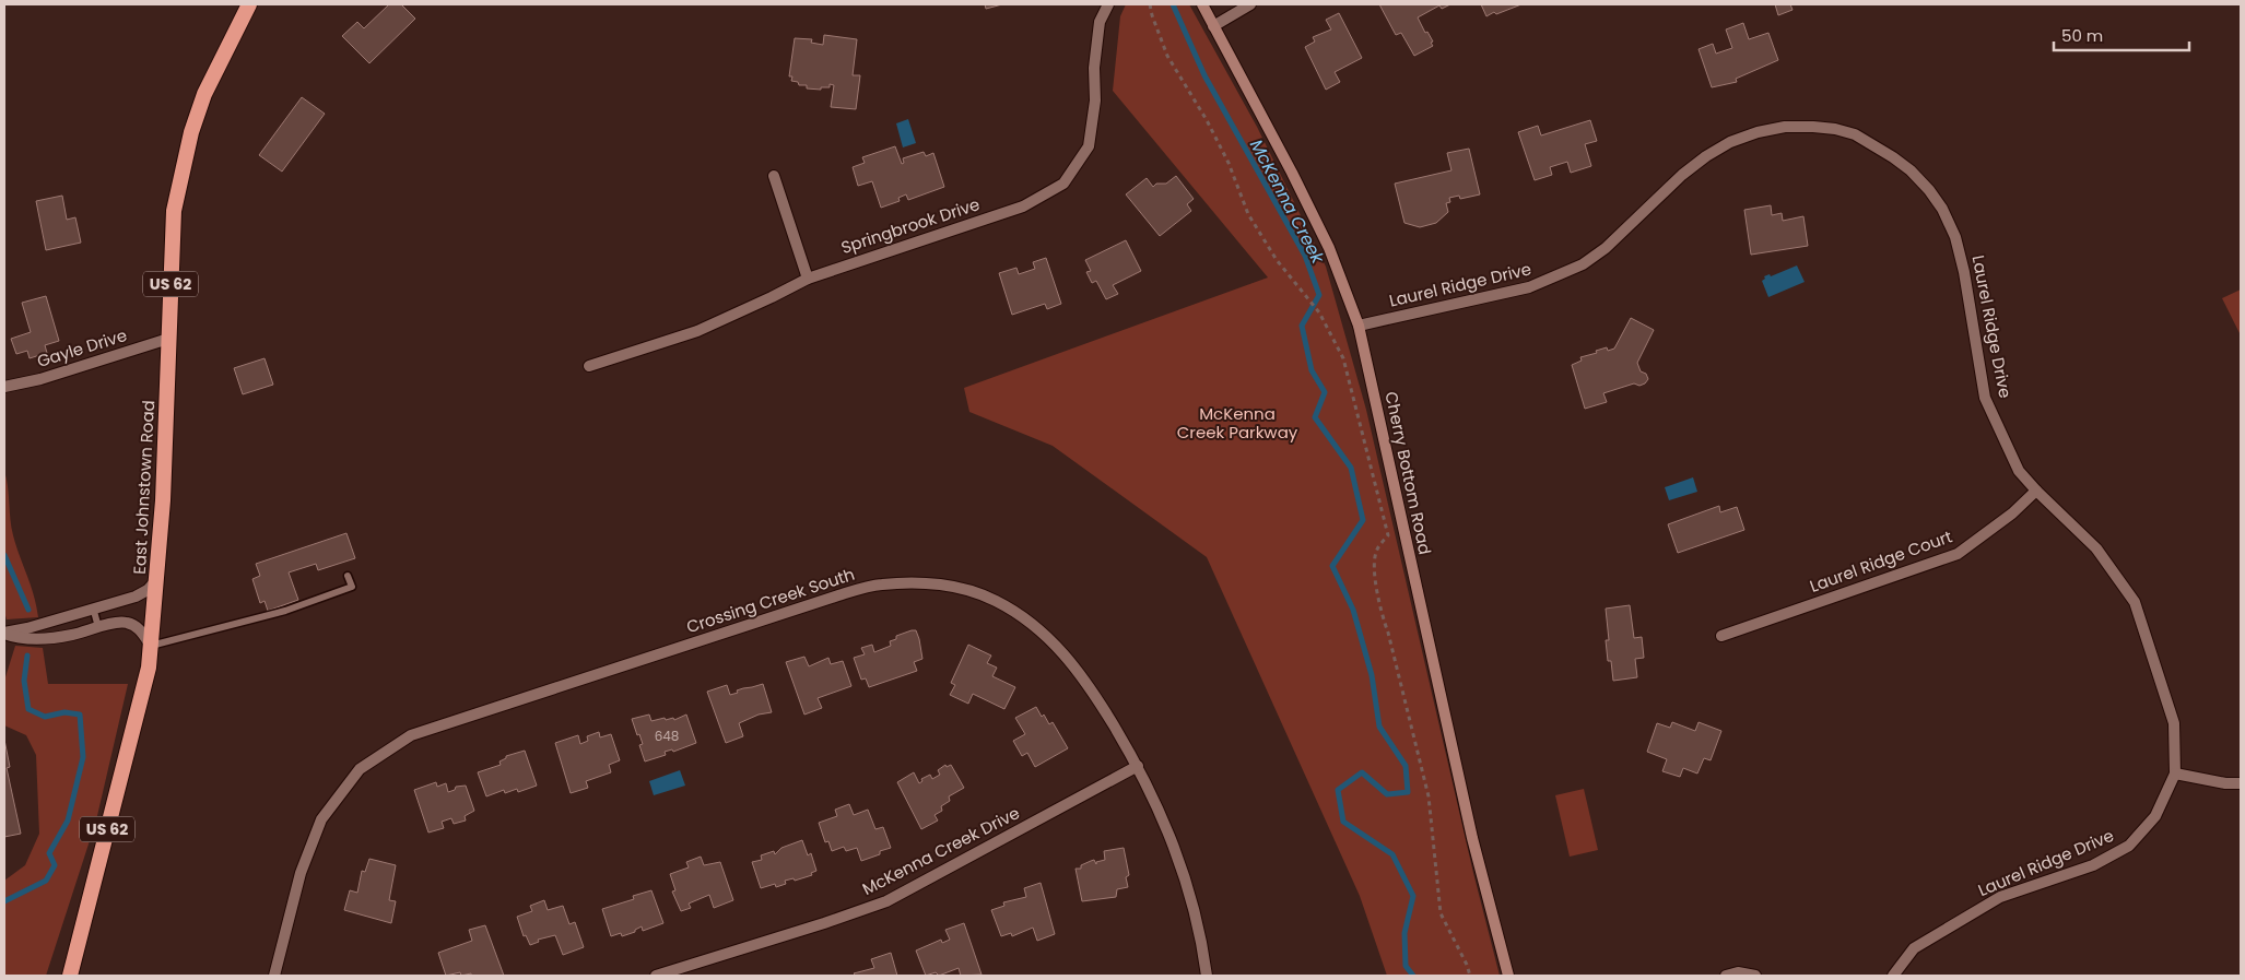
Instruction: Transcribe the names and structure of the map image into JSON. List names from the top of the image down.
{
  "streets": {
    "highway": ["US 62", "East Johnstown Road"],
    "main road": ["Cherry Bottom Road"],
    "street": [
      "Springbrook Drive",
      "Laurel Ridge Drive",
      "Gayle Drive",
      "Laurel Ridge Court",
      "Crossing Creek South",
      "McKenna Creek Drive"
    ]
  },
  "crossings": [
    ["Laurel Ridge Drive", "Cherry Bottom Road"],
    ["Laurel Ridge Drive", "Laurel Ridge Court"],
    ["Gayle Drive", "East Johnstown Road"],
    ["Crossing Creek South", "McKenna Creek Drive"]
  ],
  "water": ["McKenna Creek"],
  "parks": ["McKenna Creek Parkway"],
  "house_numbers": ["648"],
  "scale_bar": "50 m"
}
